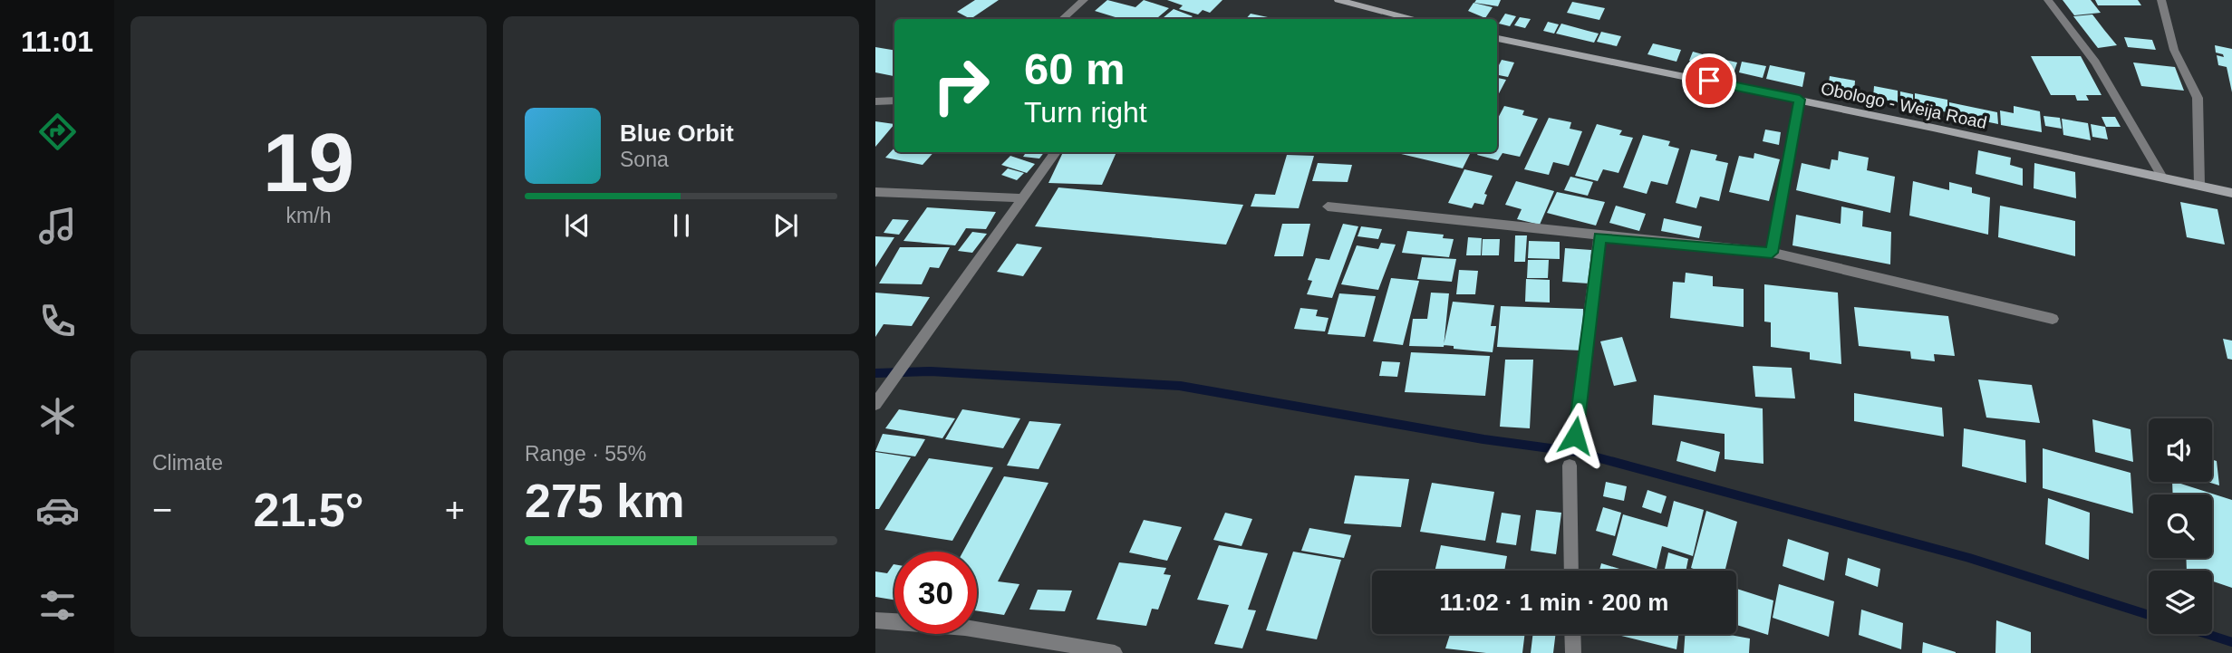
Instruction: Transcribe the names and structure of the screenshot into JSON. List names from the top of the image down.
{
  "streets": {
    "street": ["Obologo - Weija Road"]
  },
  "page": {
    "tabs": "11:01",
    "tile": [
      ["19", "km/h"],
      "Climate",
      ["Range · 55%", "275 km"]
    ],
    "turn": ["60 m", "Turn right"],
    "song": ["Blue Orbit", "Sona"],
    "heat": ["−", "21.5°", "+"],
    "limit": "30",
    "trip": "11:02 · 1 min · 200 m"
  }
}
